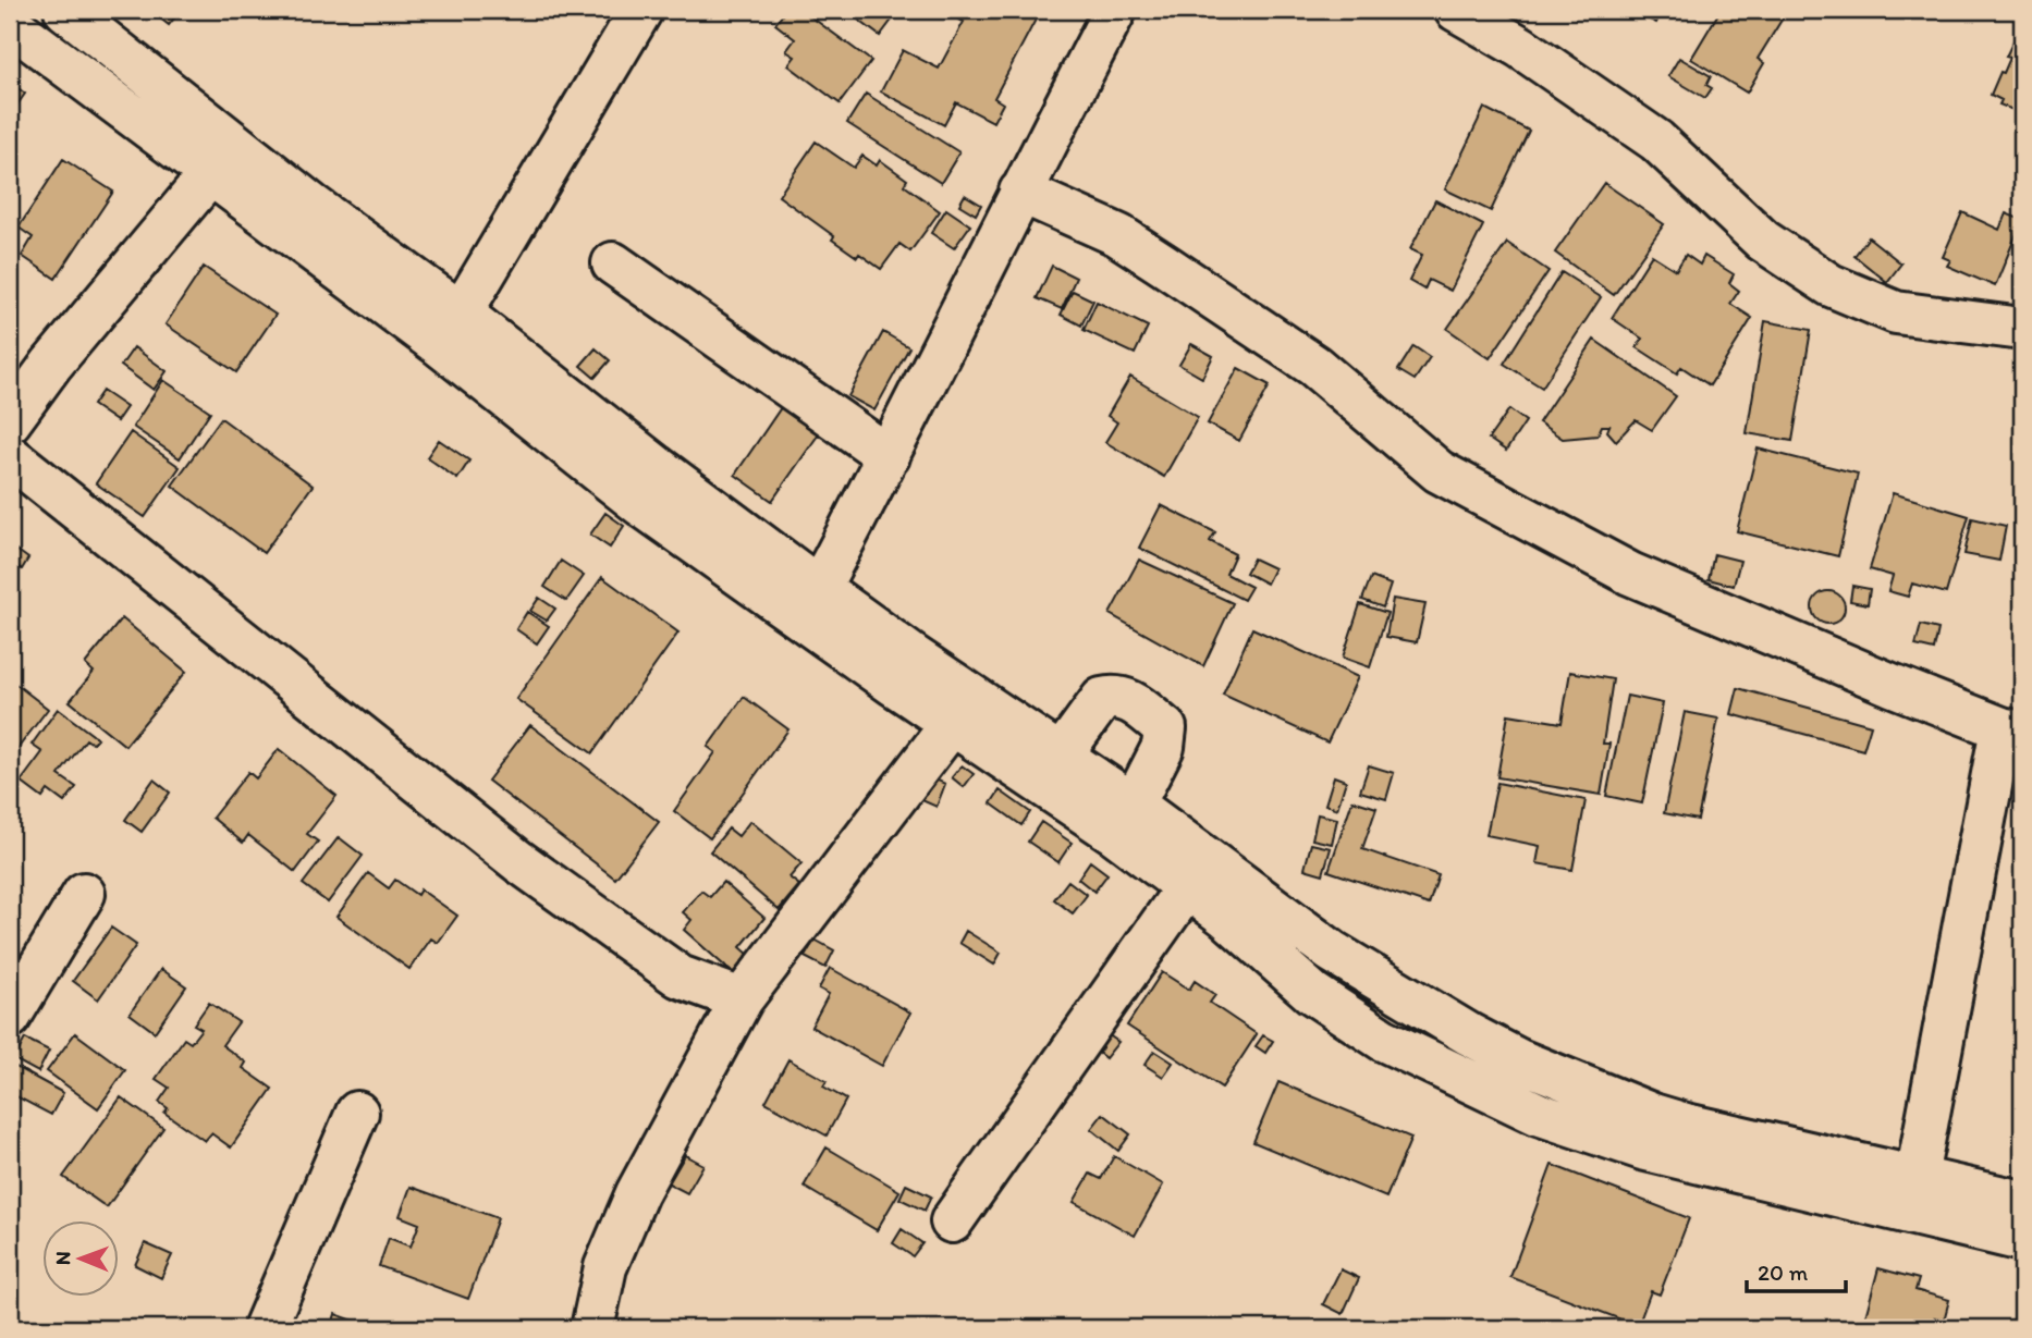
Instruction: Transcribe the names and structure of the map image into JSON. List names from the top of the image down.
{
  "scale_bar": "20 m",
  "north": "left"
}
